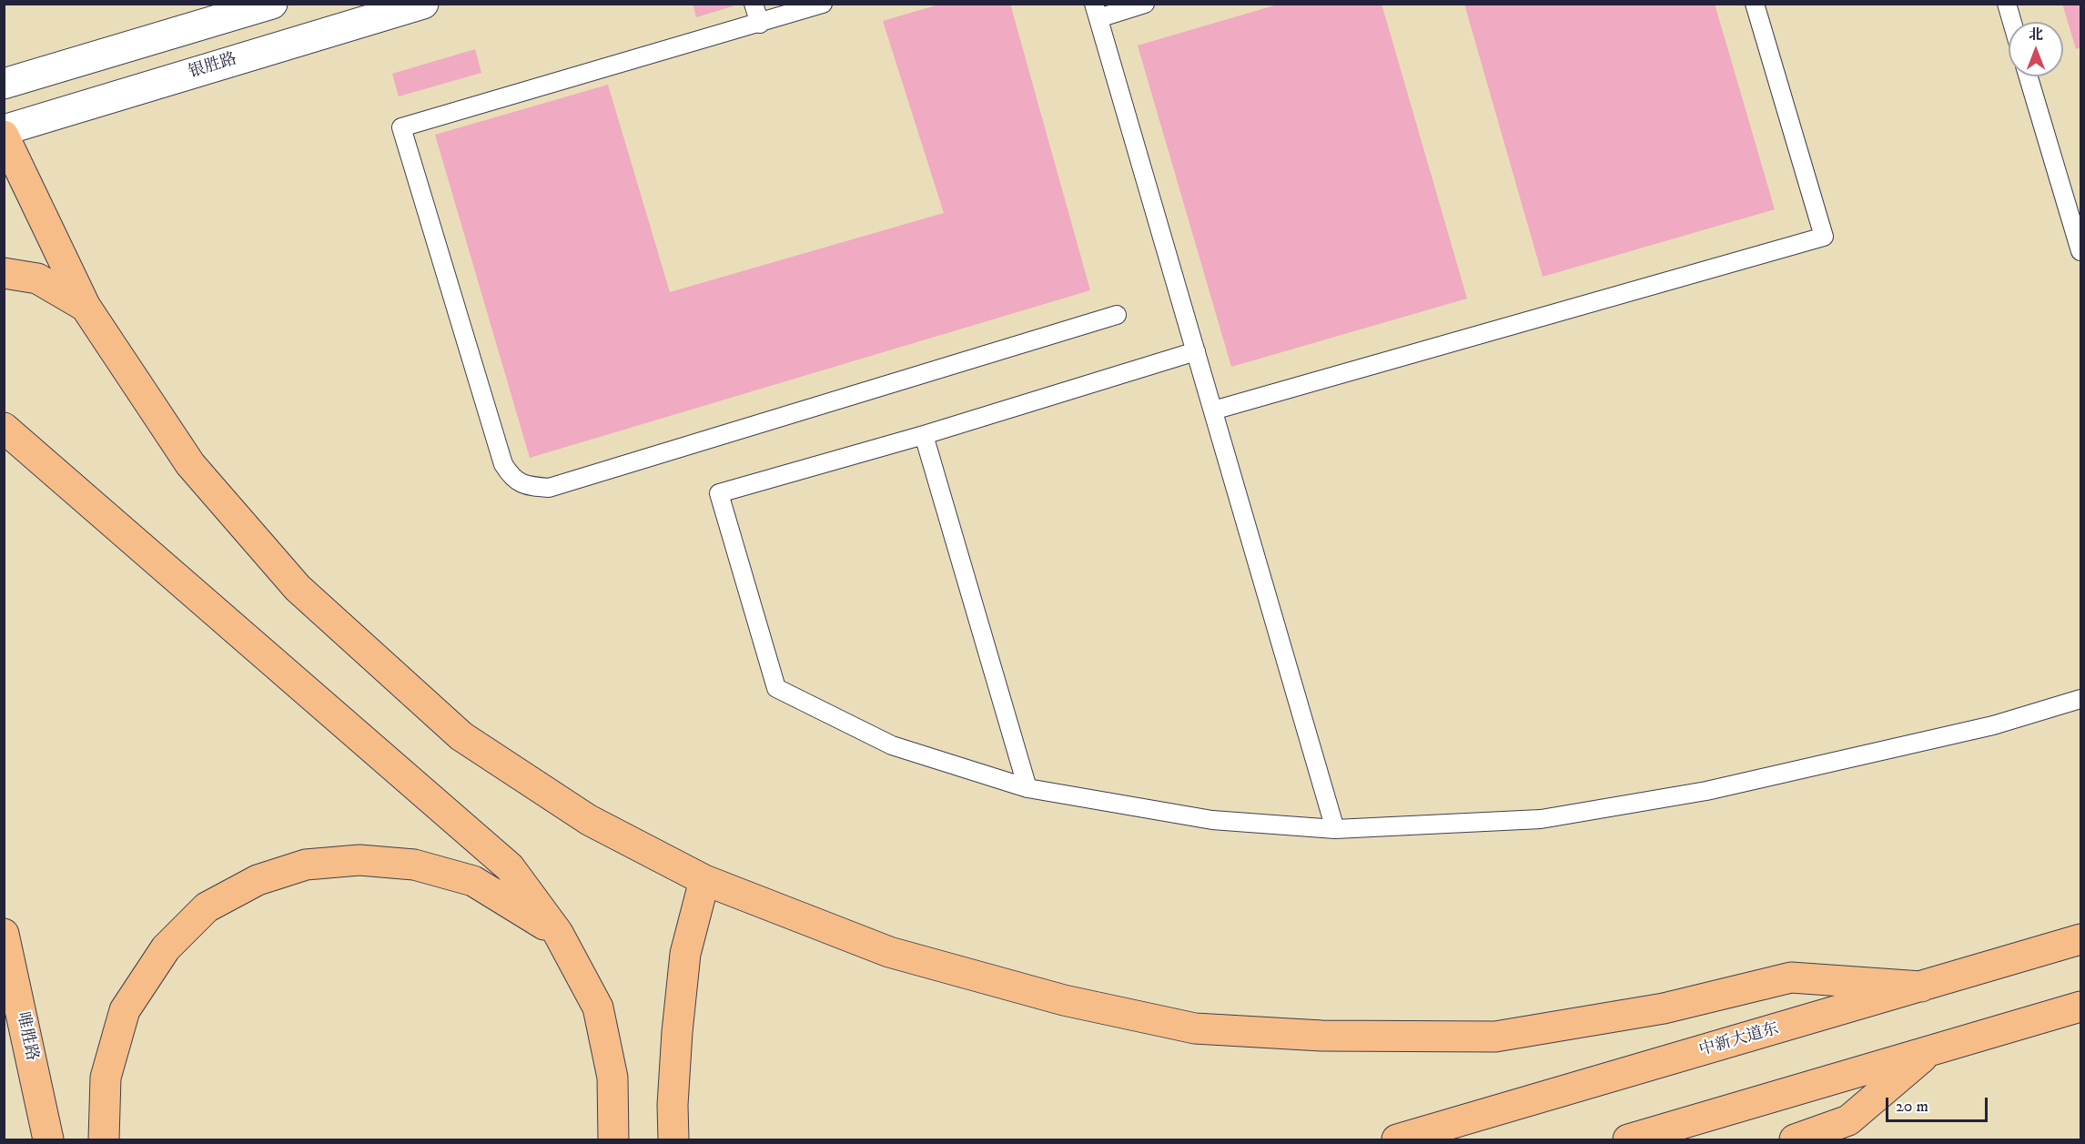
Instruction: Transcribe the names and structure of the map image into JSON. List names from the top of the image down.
{
  "streets": {
    "main road": ["唯胜路", "中新大道东"],
    "street": ["银胜路"]
  },
  "scale_bar": "20 m",
  "north": "top"
}
